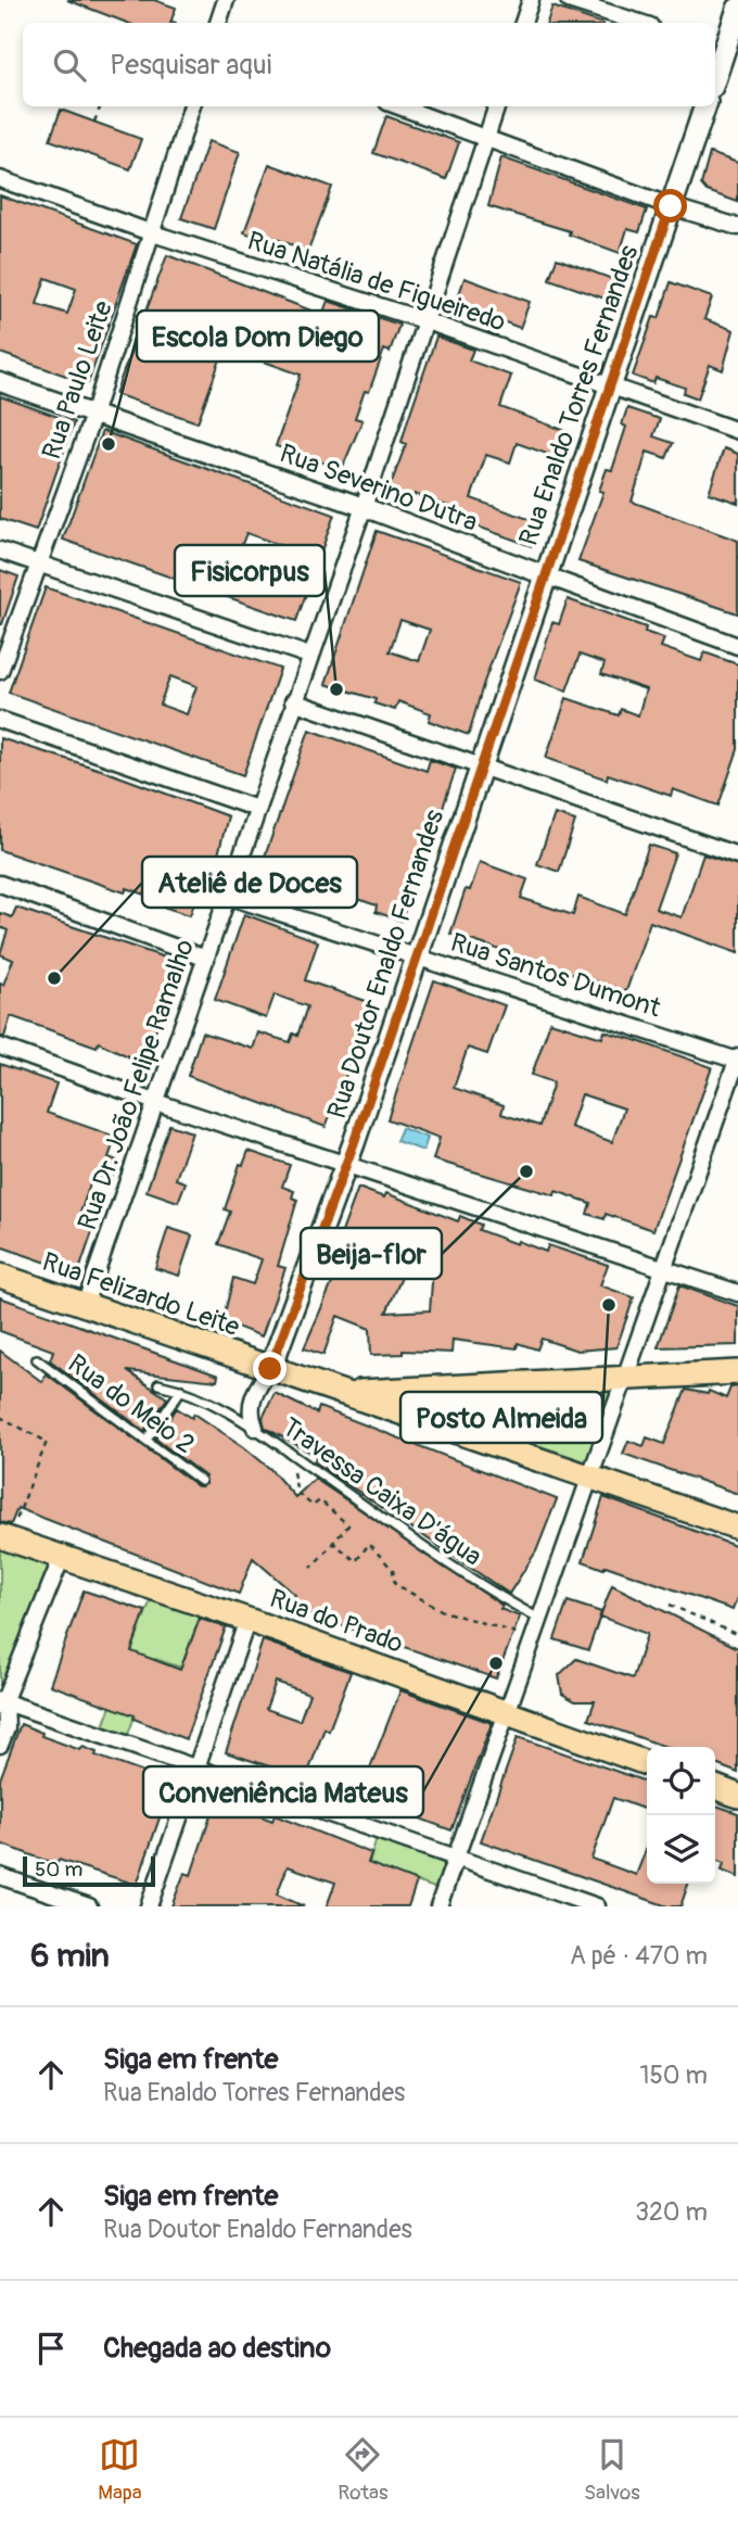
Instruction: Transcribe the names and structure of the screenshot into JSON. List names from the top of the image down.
{
  "streets": {
    "main road": [
      "Rua Enaldo Torres Fernandes",
      "Rua Doutor Enaldo Fernandes",
      "Rua Felizardo Leite",
      "Rua do Prado"
    ],
    "street": [
      "Rua Natália de Figueiredo",
      "Rua Paulo Leite",
      "Rua Severino Dutra",
      "Rua Santos Dumont",
      "Rua Dr. João Felipe Ramalho"
    ],
    "lane": ["Rua do Meio 2", "Travessa Caixa D'água"]
  },
  "crossings": [
    ["Rua Natália de Figueiredo", "Rua Paulo Leite"],
    ["Rua Natália de Figueiredo", "Rua Enaldo Torres Fernandes"],
    ["Rua Natália de Figueiredo", "Rua Dr. João Felipe Ramalho"],
    ["Rua Paulo Leite", "Rua Severino Dutra"],
    ["Rua Enaldo Torres Fernandes", "Rua Severino Dutra"],
    ["Rua Enaldo Torres Fernandes", "Rua Doutor Enaldo Fernandes"],
    ["Rua Severino Dutra", "Rua Doutor Enaldo Fernandes"],
    ["Rua Severino Dutra", "Rua Dr. João Felipe Ramalho"],
    ["Rua Doutor Enaldo Fernandes", "Rua Santos Dumont"],
    ["Rua Doutor Enaldo Fernandes", "Rua Felizardo Leite"],
    ["Rua Santos Dumont", "Rua Dr. João Felipe Ramalho"],
    ["Rua Dr. João Felipe Ramalho", "Rua Felizardo Leite"]
  ],
  "places": [
    "Escola Dom Diego",
    "Fisicorpus",
    "Ateliê de Doces",
    "Beija-flor",
    "Posto Almeida",
    "Conveniência Mateus"
  ],
  "scale_bar": "50 m",
  "page": {
    "search": "Pesquisar aqui",
    "scale": "50 m",
    "heading": ["6 min", "A pé · 470 m"],
    "list": [
      ["Siga em frente", "Rua Enaldo Torres Fernandes", "150 m"],
      ["Siga em frente", "Rua Doutor Enaldo Fernandes", "320 m"],
      "Chegada ao destino"
    ],
    "nav": ["Mapa", "Rotas", "Salvos"]
  }
}
